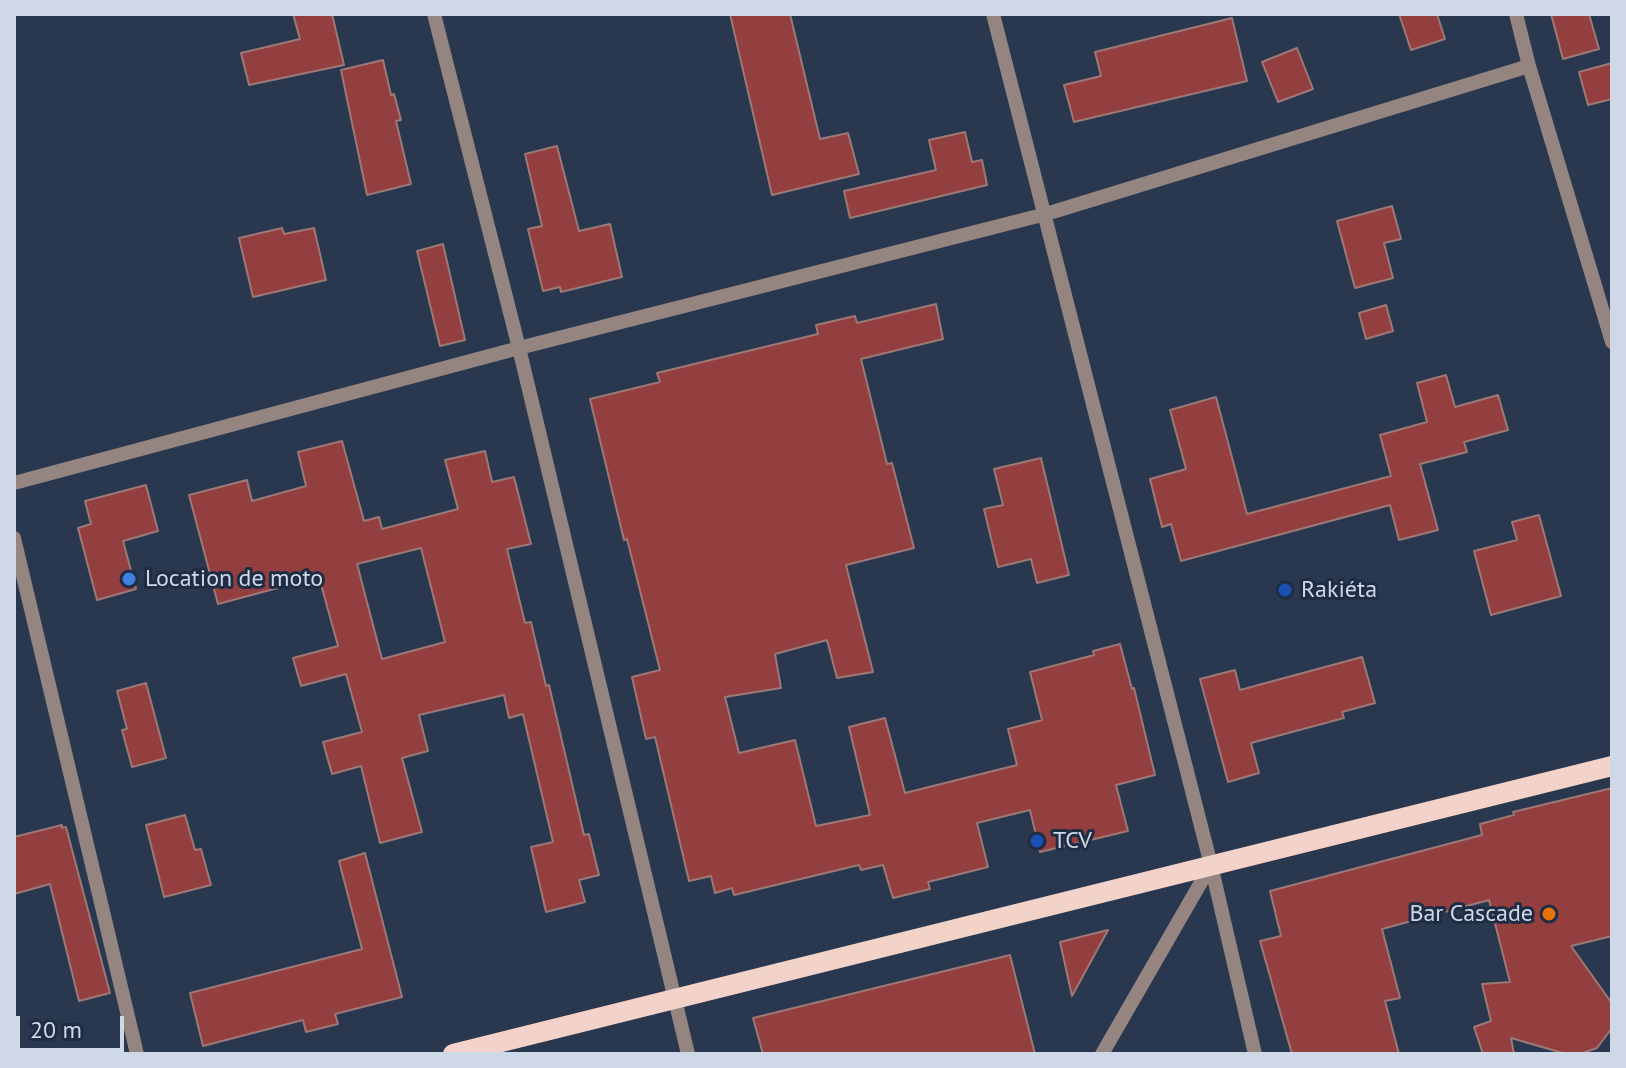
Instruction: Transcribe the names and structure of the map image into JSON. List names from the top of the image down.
{
  "places": [
    "Location de moto",
    "Rakiéta",
    "TCV",
    "Bar Cascade"
  ],
  "scale_bar": "20 m"
}
